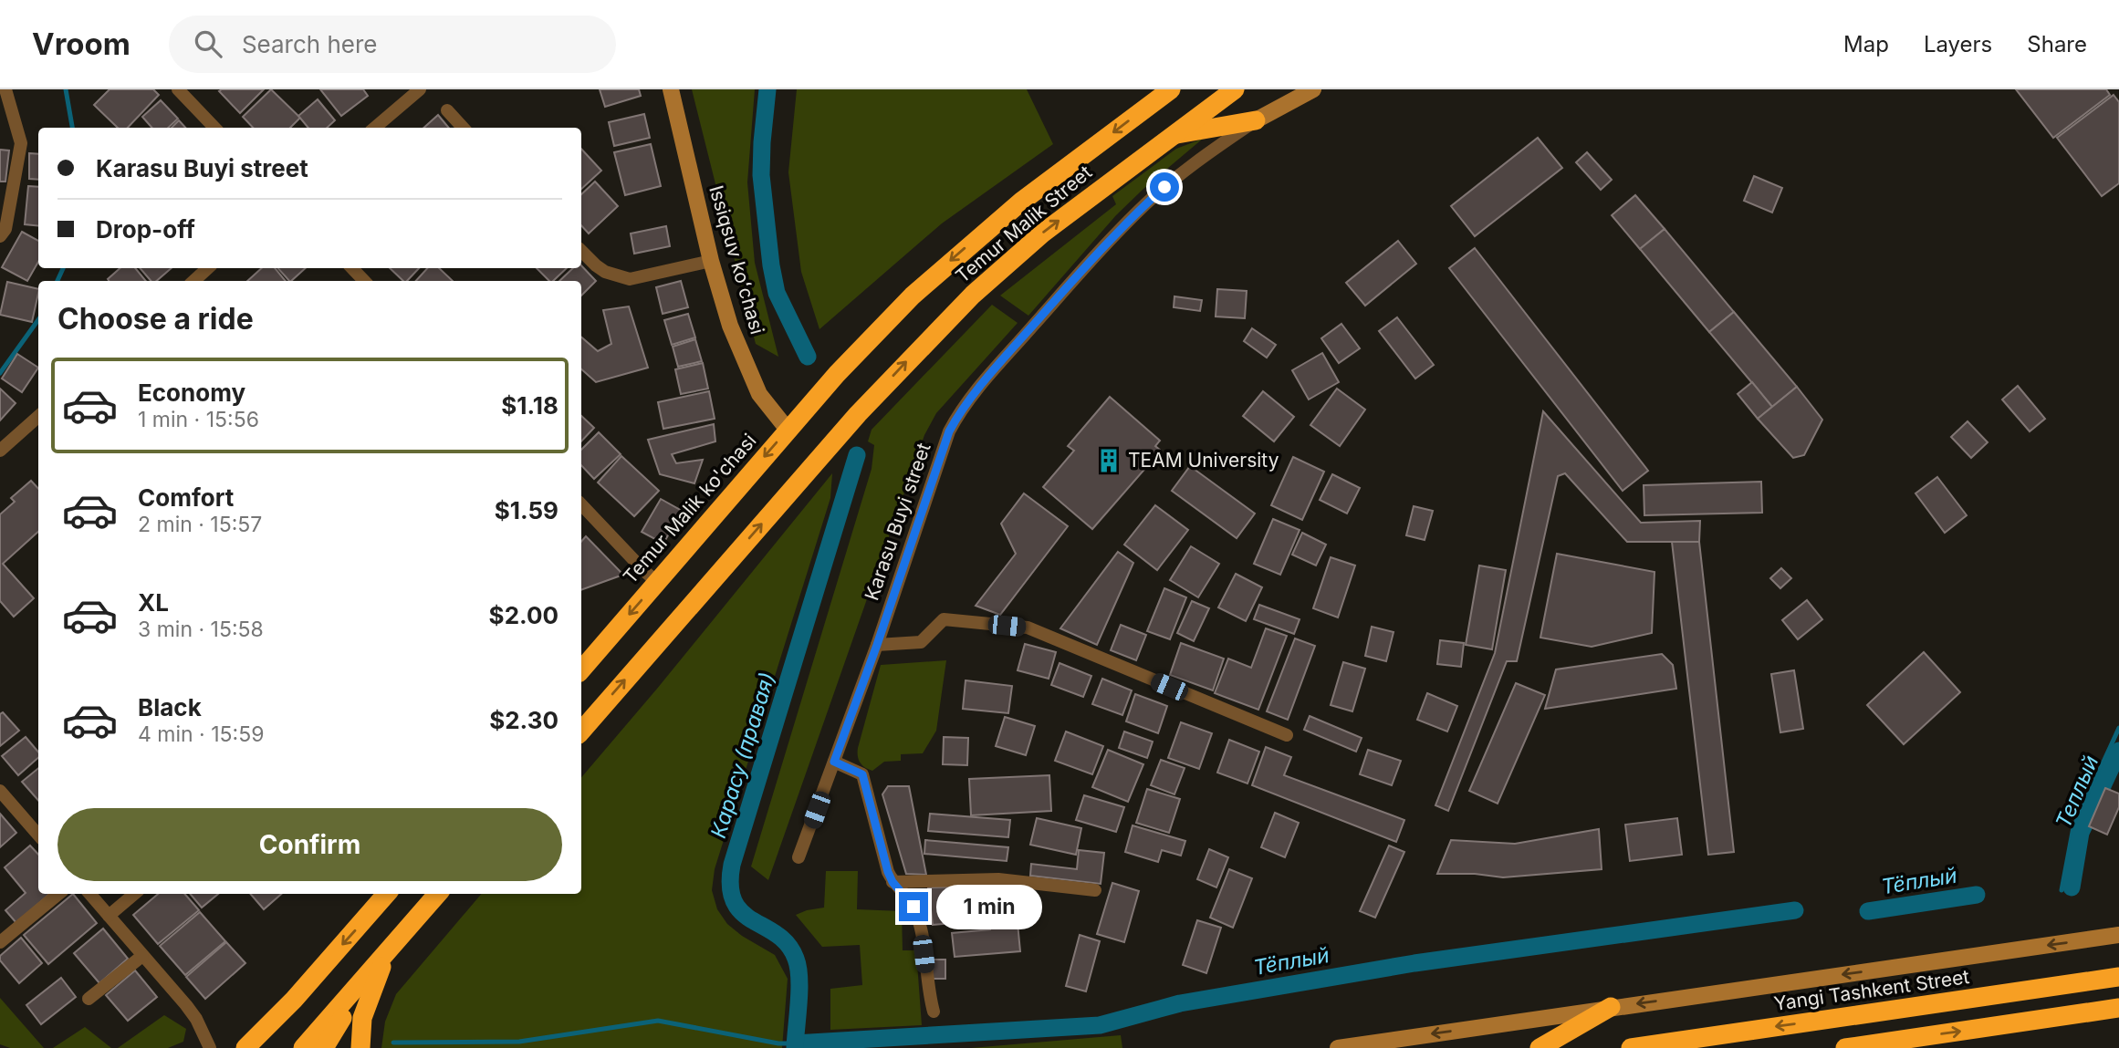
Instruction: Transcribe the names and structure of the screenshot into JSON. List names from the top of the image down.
{
  "streets": {
    "highway": ["Temur Malik Street", "Temur Malik ko'chasi", "Yangi Tashkent Street"],
    "main road": ["Issiqsuv koʻchasi"],
    "street": ["Karasu Buyi street"]
  },
  "crossings": [
    ["Temur Malik Street", "Temur Malik ko'chasi"],
    ["Issiqsuv koʻchasi", "Temur Malik ko'chasi"]
  ],
  "one_way": ["Temur Malik ko'chasi"],
  "water": ["Карасу (правая)", "Теплый", "Тёплый"],
  "places": {
    "building": ["TEAM University"]
  },
  "page": {
    "header": "Vroom",
    "search": "Search here",
    "nav": ["Map", "Layers", "Share"],
    "banner": ["Karasu Buyi street", "Drop-off"],
    "heading": "Choose a ride",
    "list": [
      {
        "name": "Economy",
        "note": "1 min · 15:56",
        "value": "$1.18"
      },
      {
        "name": "Comfort",
        "note": "2 min · 15:57",
        "value": "$1.59"
      },
      {
        "name": "XL",
        "note": "3 min · 15:58",
        "value": "$2.00"
      },
      {
        "name": "Black",
        "note": "4 min · 15:59",
        "value": "$2.30"
      }
    ],
    "buttons": "Confirm",
    "bubble": "1 min"
  }
}
